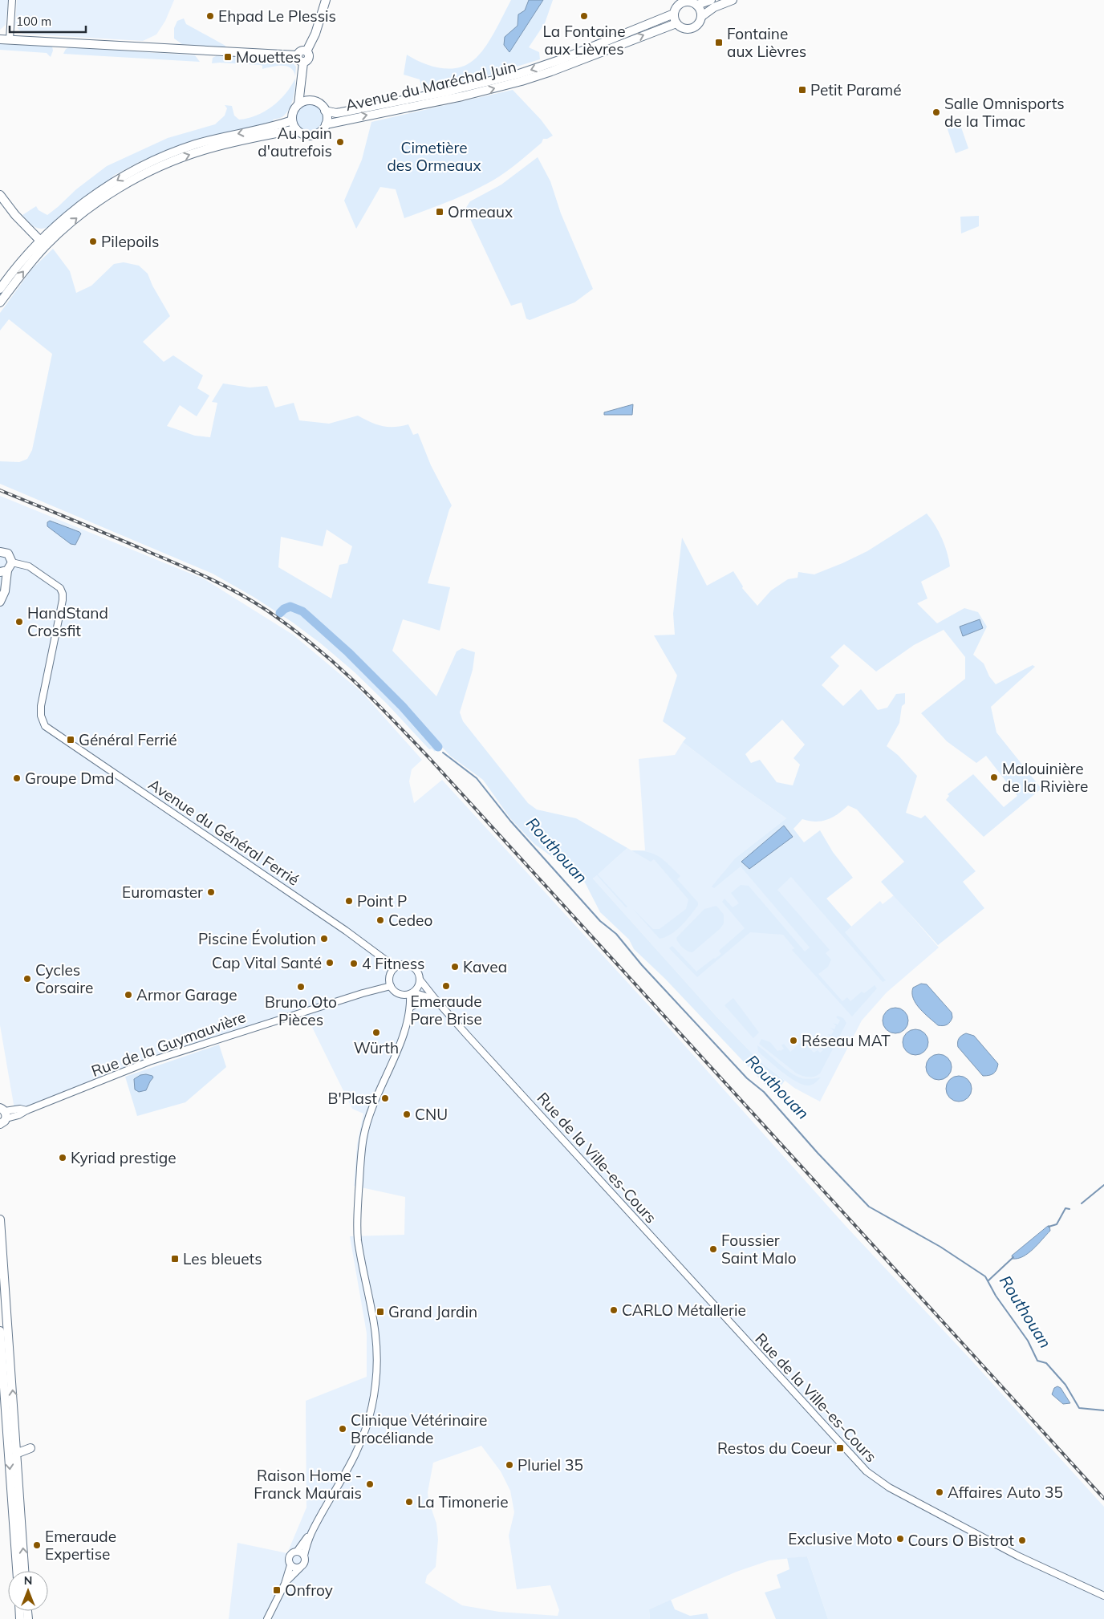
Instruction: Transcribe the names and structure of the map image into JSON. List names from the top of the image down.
{
  "streets": {
    "main road": ["Avenue du Maréchal Juin"],
    "street": ["Avenue du Général Ferrié", "Rue de la Guymauvière", "Rue de la Ville-es-Cours"]
  },
  "crossings": [
    ["Avenue du Général Ferrié", "Rue de la Guymauvière"],
    ["Avenue du Général Ferrié", "Rue de la Ville-es-Cours"],
    ["Rue de la Guymauvière", "Rue de la Ville-es-Cours"]
  ],
  "water": ["Routhouan"],
  "parks": ["Cimetière des Ormeaux"],
  "places": {
    "other": [
      "Ehpad Le Plessis",
      "La Fontaine aux Lièvres",
      "Salle Omnisports de la Timac",
      "Au pain d'autrefois",
      "Pilepoils",
      "HandStand Crossfit",
      "Malouinière de la Rivière",
      "Groupe Dmd",
      "Euromaster",
      "Point P",
      "Cedeo",
      "Piscine Évolution",
      "Cap Vital Santé",
      "4 Fitness",
      "Kavea",
      "Cycles Corsaire",
      "Emeraude Pare Brise",
      "Bruno Oto Pièces",
      "Armor Garage",
      "Würth",
      "Réseau MAT",
      "B'Plast",
      "CNU",
      "Kyriad prestige",
      "Foussier Saint Malo",
      "CARLO Métallerie",
      "Clinique Vétérinaire Brocéliande",
      "Pluriel 35",
      "Raison Home - Franck Maurais",
      "Affaires Auto 35",
      "La Timonerie",
      "Exclusive Moto",
      "Cours O Bistrot",
      "Emeraude Expertise"
    ],
    "transit": [
      "Fontaine aux Lièvres",
      "Mouettes",
      "Petit Paramé",
      "Ormeaux",
      "Général Ferrié",
      "Les bleuets",
      "Grand Jardin",
      "Restos du Coeur",
      "Onfroy"
    ]
  },
  "scale_bar": "100 m",
  "north": "top"
}
